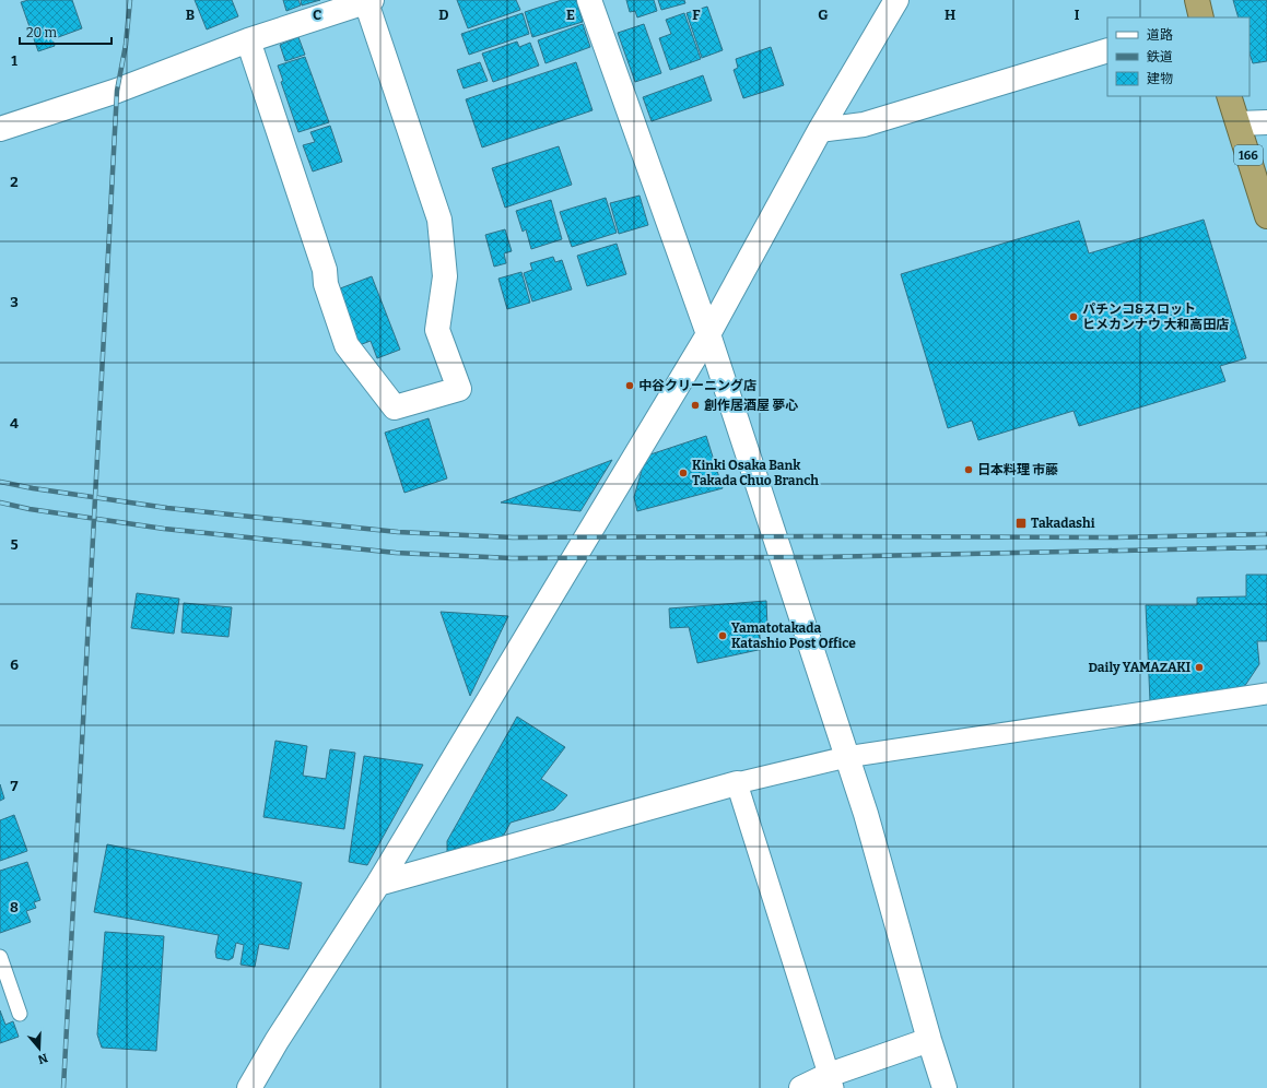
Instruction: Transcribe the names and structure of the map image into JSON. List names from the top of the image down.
{
  "streets": {
    "highway": ["166"]
  },
  "places": {
    "other": [
      "パチンコ&スロット ヒメカンナウ 大和高田店",
      "中谷クリーニング店",
      "創作居酒屋 夢心",
      "日本料理 市藤",
      "Kinki Osaka Bank Takada Chuo Branch",
      "Yamatotakada Katashio Post Office",
      "Daily YAMAZAKI"
    ],
    "transit": ["Takadashi"]
  },
  "legend": ["道路", "鉄道", "建物"],
  "scale_bar": "20 m",
  "north": "bottom",
  "grid": {
    "columns": [
      "B",
      "C",
      "D",
      "E",
      "F",
      "G",
      "H",
      "I"
    ],
    "rows": [
      "1",
      "2",
      "3",
      "4",
      "5",
      "6",
      "7",
      "8"
    ]
  }
}
